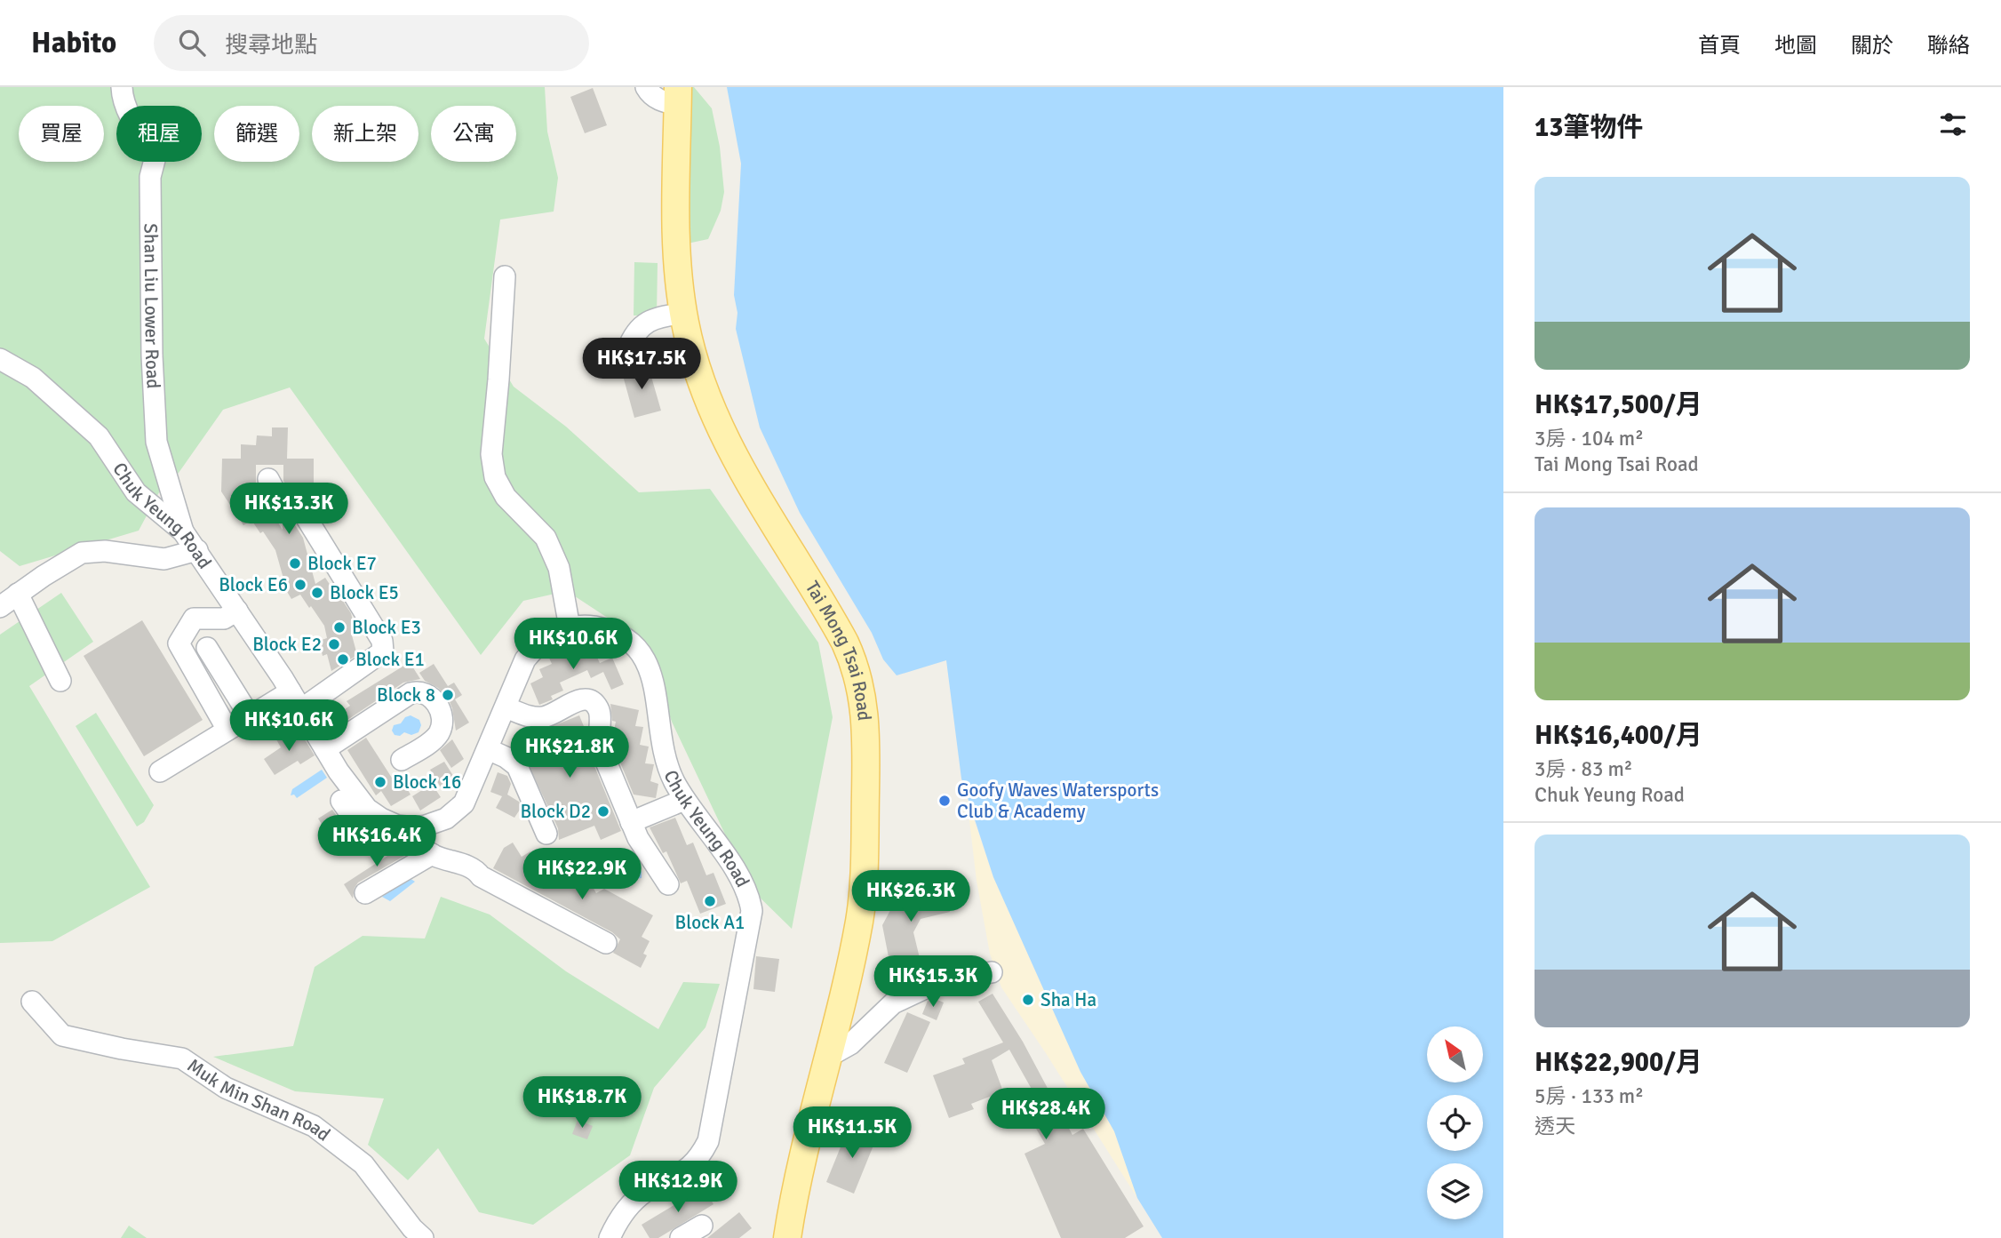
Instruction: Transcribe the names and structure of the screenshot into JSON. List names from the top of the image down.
{
  "streets": {
    "main road": ["Tai Mong Tsai Road"],
    "street": ["Shan Liu Lower Road", "Chuk Yeung Road", "Muk Min Shan Road"]
  },
  "crossings": [
    ["Shan Liu Lower Road", "Chuk Yeung Road"]
  ],
  "places": [
    "Block E7",
    "Block E6",
    "Block E5",
    "Block E3",
    "Block E2",
    "Block E1",
    "Block 8",
    "Block 16",
    "Goofy Waves Watersports Club & Academy",
    "Block D2",
    "Block A1",
    "Sha Ha"
  ],
  "north": "top left",
  "page": {
    "header": "Habito",
    "search": "搜尋地點",
    "nav": [
      "首頁",
      "地圖",
      "關於",
      "聯絡"
    ],
    "heading": "13筆物件",
    "chip": [
      "買屋",
      "租屋",
      "篩選",
      "新上架",
      "公寓"
    ],
    "list": [
      {
        "name": "HK$17,500/月",
        "note": "3房 · 104 m² · Tai Mong Tsai Road"
      },
      {
        "name": "HK$16,400/月",
        "note": "3房 · 83 m² · Chuk Yeung Road"
      },
      {
        "name": "HK$22,900/月",
        "note": "5房 · 133 m² · 透天"
      }
    ],
    "price": [
      "HK$17.5K",
      "HK$13.3K",
      "HK$10.6K",
      "HK$10.6K",
      "HK$21.8K",
      "HK$16.4K",
      "HK$22.9K",
      "HK$26.3K",
      "HK$15.3K",
      "HK$18.7K",
      "HK$28.4K",
      "HK$11.5K",
      "HK$12.9K"
    ]
  }
}
